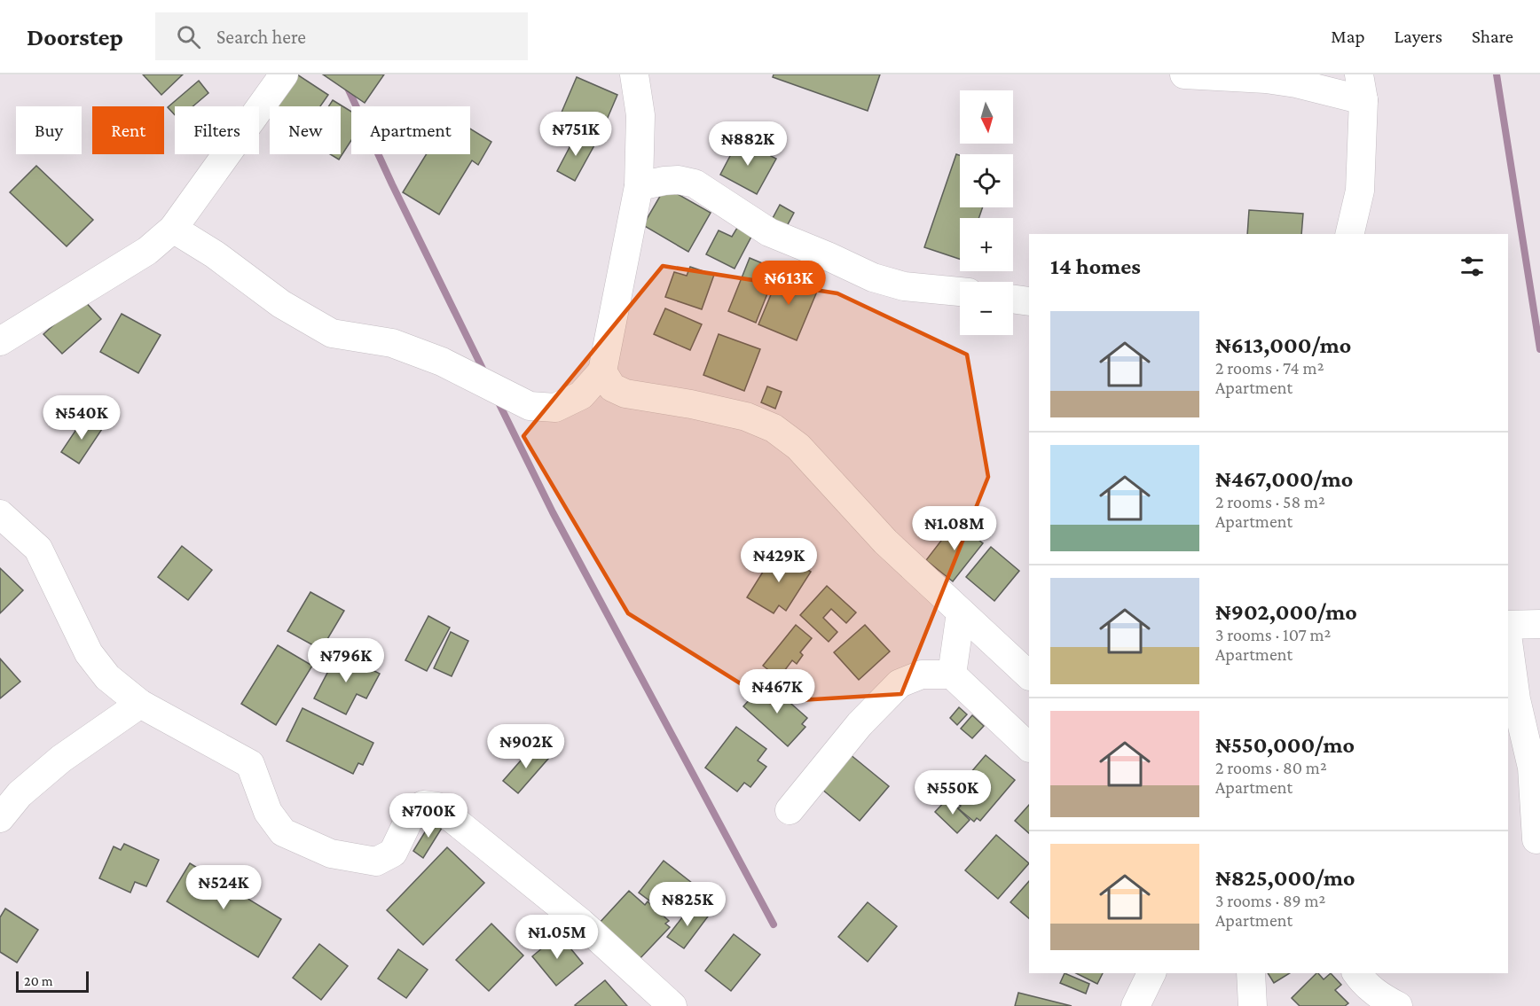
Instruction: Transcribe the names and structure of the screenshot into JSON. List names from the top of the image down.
{
  "scale_bar": "20 m",
  "north": "bottom",
  "page": {
    "header": "Doorstep",
    "search": "Search here",
    "nav": ["Map", "Layers", "Share"],
    "map_buttons": ["+", "−"],
    "chip": [
      "Buy",
      "Rent",
      "Filters",
      "New",
      "Apartment"
    ],
    "price": [
      "₦751K",
      "₦882K",
      "₦613K",
      "₦540K",
      "₦1.08M",
      "₦429K",
      "₦796K",
      "₦467K",
      "₦902K",
      "₦550K",
      "₦700K",
      "₦524K",
      "₦825K",
      "₦1.05M"
    ],
    "heading": "14 homes",
    "list": [
      {
        "name": "₦613,000/mo",
        "note": "2 rooms · 74 m² · Apartment"
      },
      {
        "name": "₦467,000/mo",
        "note": "2 rooms · 58 m² · Apartment"
      },
      {
        "name": "₦902,000/mo",
        "note": "3 rooms · 107 m² · Apartment"
      },
      {
        "name": "₦550,000/mo",
        "note": "2 rooms · 80 m² · Apartment"
      },
      {
        "name": "₦825,000/mo",
        "note": "3 rooms · 89 m² · Apartment"
      }
    ],
    "scale": "20 m"
  }
}
